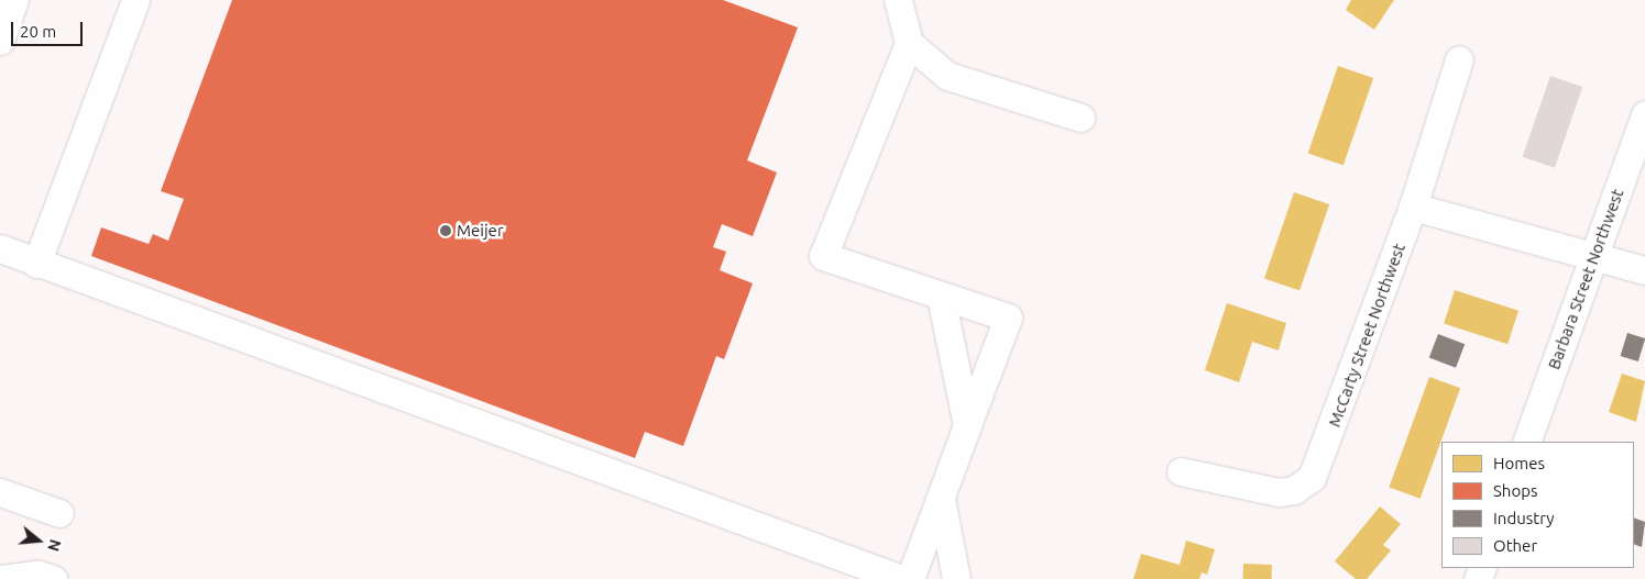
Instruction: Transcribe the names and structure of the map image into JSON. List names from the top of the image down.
{
  "streets": {
    "street": ["Barbara Street Northwest", "McCarty Street Northwest"]
  },
  "places": ["Meijer"],
  "legend": [
    "Homes",
    "Shops",
    "Industry",
    "Other"
  ],
  "scale_bar": "20 m",
  "north": "right"
}
